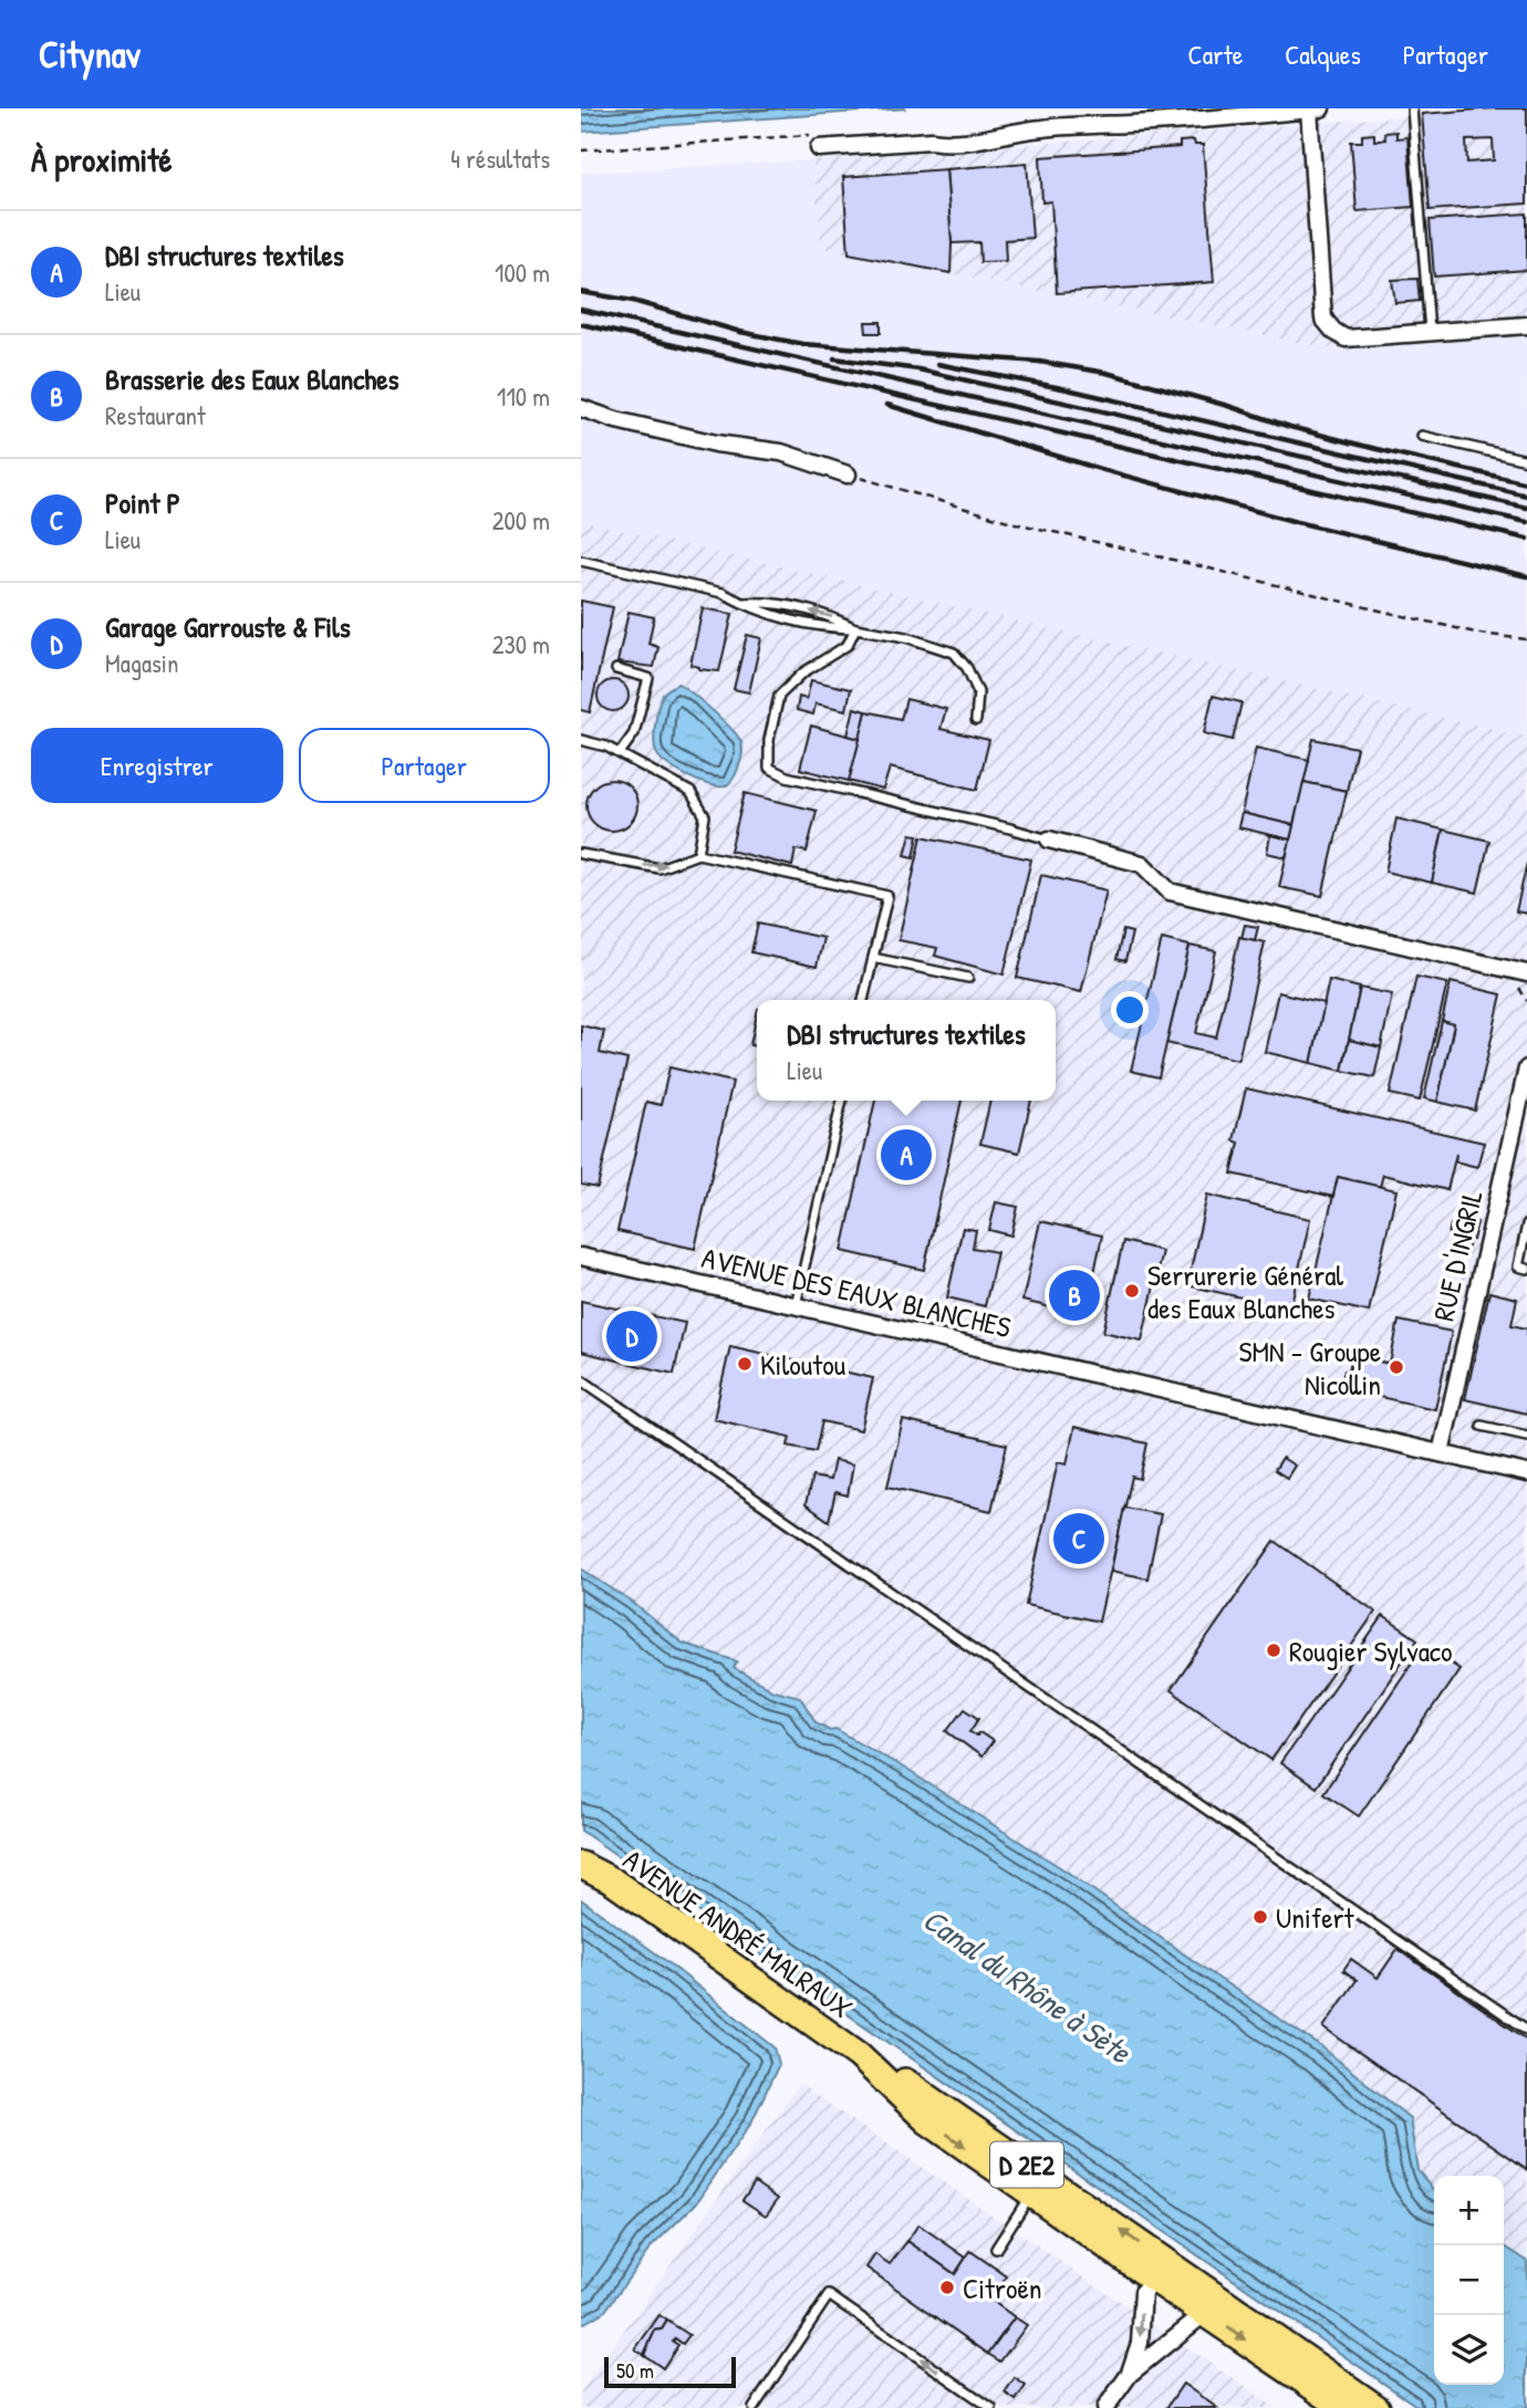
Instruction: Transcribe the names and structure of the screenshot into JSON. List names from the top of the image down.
{
  "streets": {
    "main road": ["AVENUE ANDRÉ MALRAUX", "D 2E2"],
    "street": ["RUE D'INGRIL", "AVENUE DES EAUX BLANCHES"]
  },
  "crossings": [
    ["RUE D'INGRIL", "AVENUE DES EAUX BLANCHES"],
    ["AVENUE ANDRÉ MALRAUX", "D 2E2"]
  ],
  "water": ["Canal du Rhône à Sète"],
  "places": [
    "Serrurerie Général des Eaux Blanches",
    "Kiloutou",
    "SMN - Groupe Nicollin",
    "Rougier Sylvaco",
    "Unifert",
    "Citroën"
  ],
  "scale_bar": "50 m",
  "page": {
    "header": "Citynav",
    "nav": ["Carte", "Calques", "Partager"],
    "heading": ["À proximité", "4 résultats"],
    "list": [
      {
        "mark": "A",
        "name": "DBI structures textiles",
        "note": "Lieu",
        "value": "100 m"
      },
      {
        "mark": "B",
        "name": "Brasserie des Eaux Blanches",
        "note": "Restaurant",
        "value": "110 m"
      },
      {
        "mark": "C",
        "name": "Point P",
        "note": "Lieu",
        "value": "200 m"
      },
      {
        "mark": "D",
        "name": "Garage Garrouste & Fils",
        "note": "Magasin",
        "value": "230 m"
      }
    ],
    "buttons": ["Enregistrer", "Partager"],
    "popup": ["DBI structures textiles", "Lieu"],
    "pins": [
      "A",
      "B",
      "D",
      "C"
    ],
    "map_buttons": ["+", "−"],
    "scale": "50 m"
  }
}
